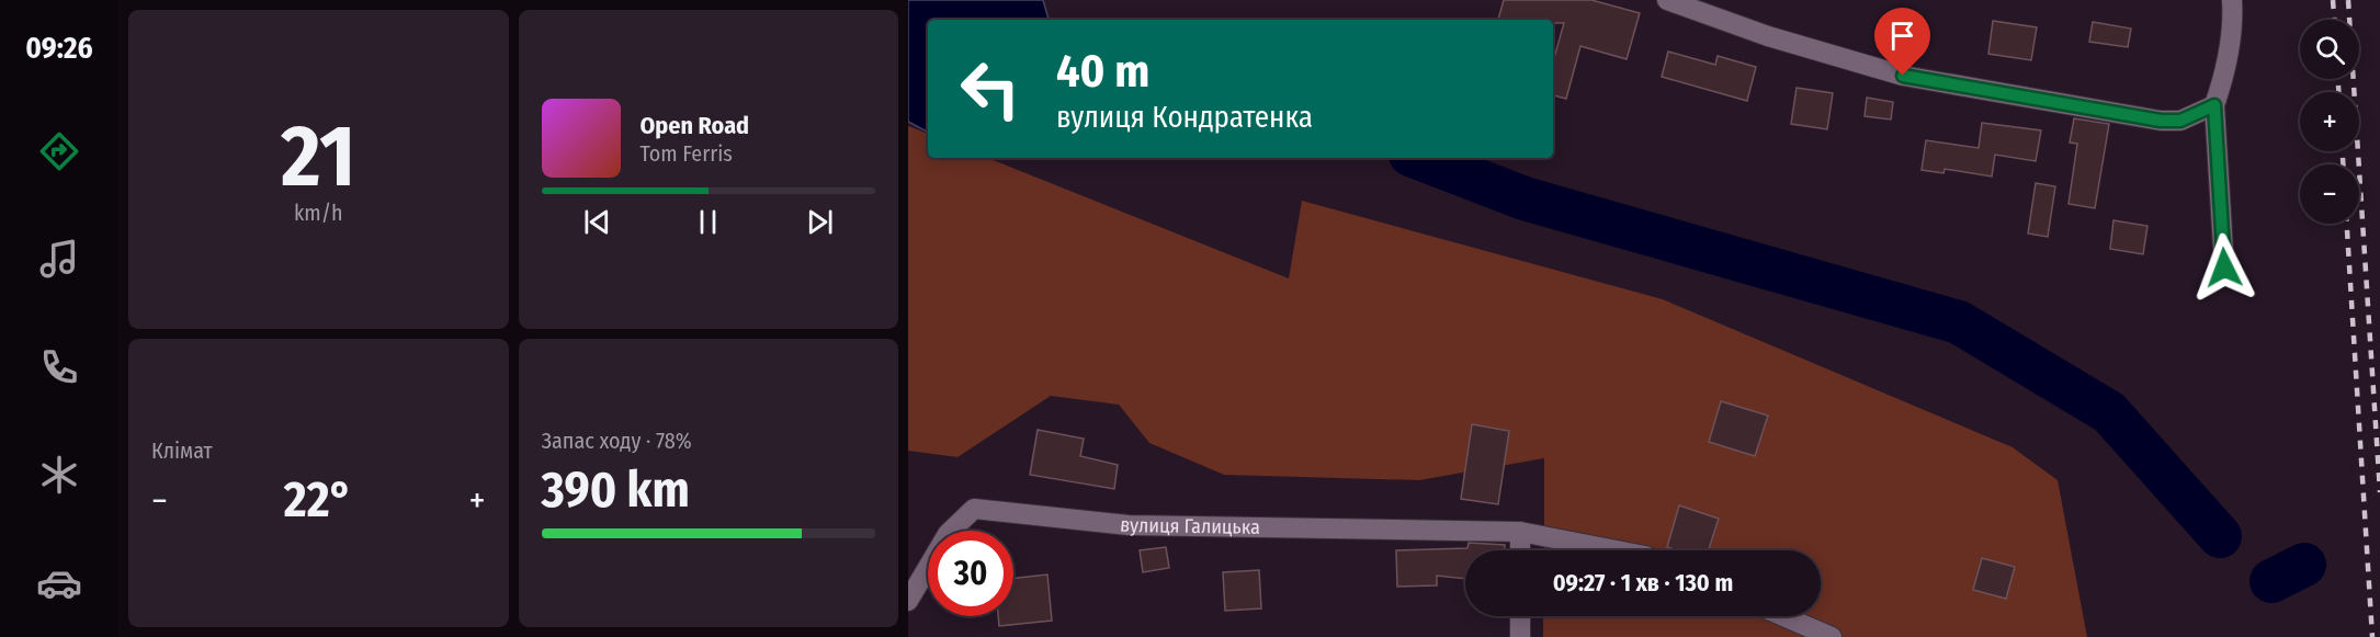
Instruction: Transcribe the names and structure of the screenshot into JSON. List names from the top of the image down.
{
  "streets": {
    "street": ["вулиця Галицька"]
  },
  "page": {
    "tabs": "09:26",
    "tile": [
      ["21", "km/h"],
      "Клімат",
      ["Запас ходу · 78%", "390 km"]
    ],
    "map_buttons": ["+", "−"],
    "turn": ["40 m", "вулиця Кондратенка"],
    "song": ["Open Road", "Tom Ferris"],
    "heat": ["−", "22°", "+"],
    "limit": "30",
    "trip": "09:27 · 1 хв · 130 m"
  }
}
